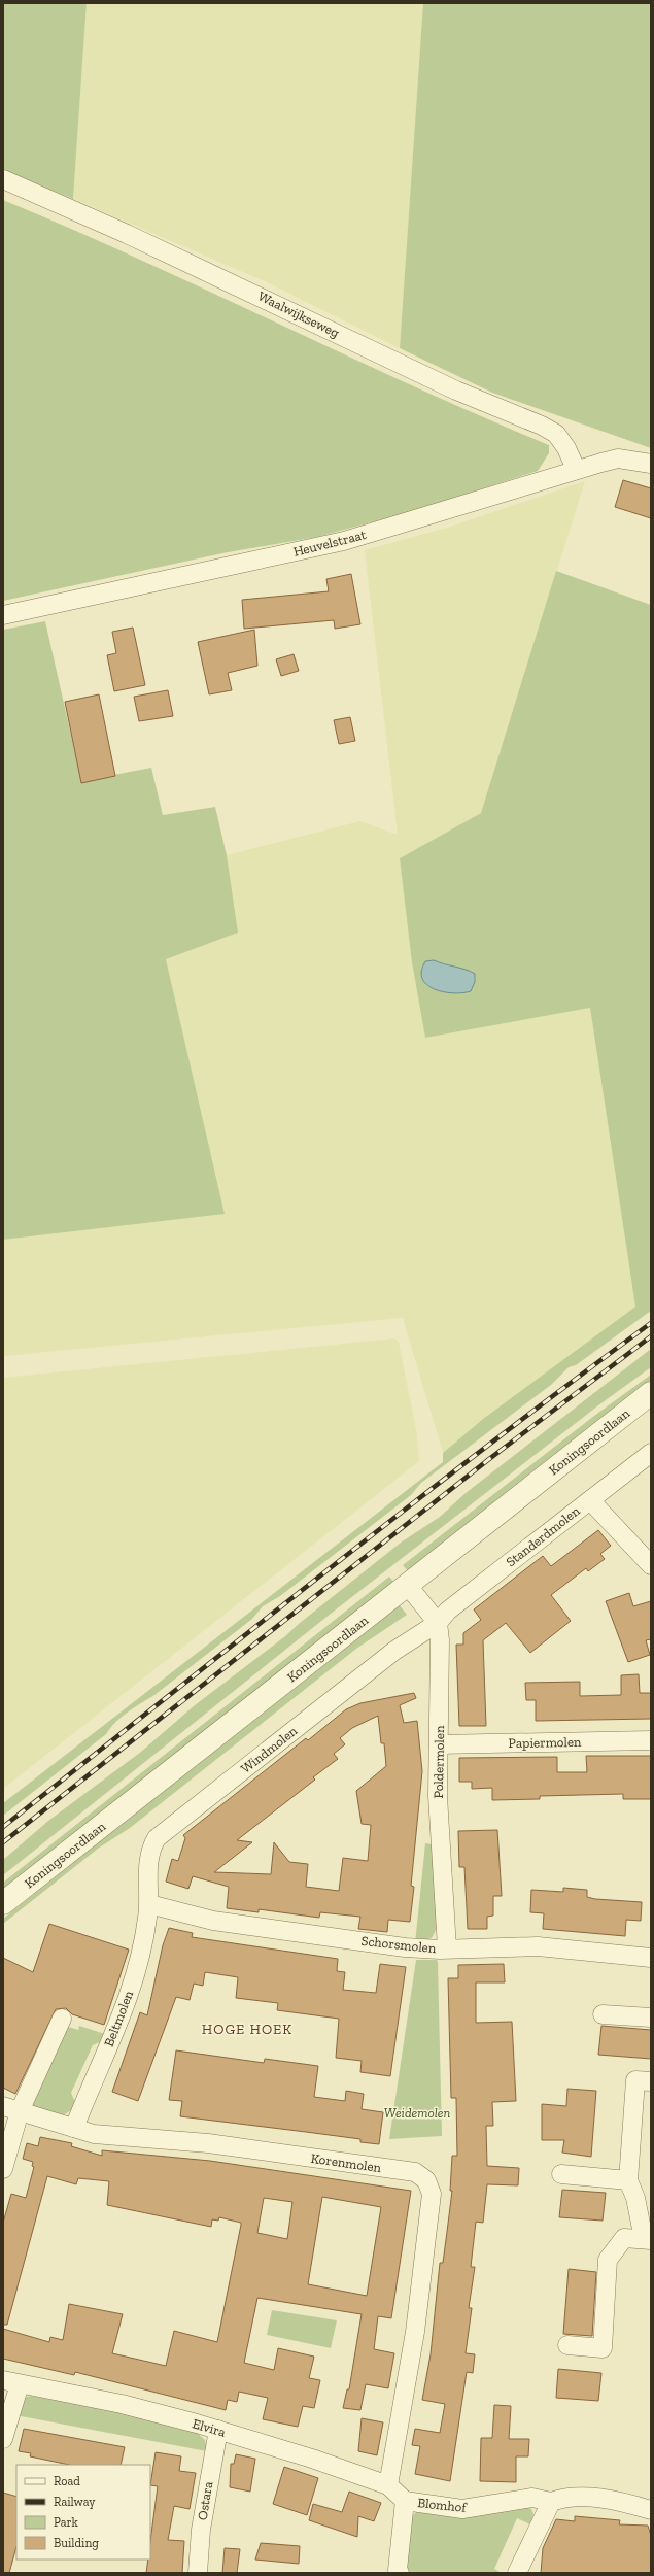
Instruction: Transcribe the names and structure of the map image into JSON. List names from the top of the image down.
{
  "streets": {
    "street": [
      "Waalwijkseweg",
      "Heuvelstraat",
      "Koningsoordlaan",
      "Standerdmolen",
      "Papiermolen",
      "Windmolen",
      "Poldermolen",
      "Schorsmolen",
      "Beltmolen",
      "Korenmolen",
      "Elvira",
      "Ostara",
      "Blomhof"
    ]
  },
  "crossings": [
    ["Waalwijkseweg", "Heuvelstraat"],
    ["Koningsoordlaan", "Poldermolen"],
    ["Standerdmolen", "Windmolen"],
    ["Standerdmolen", "Poldermolen"],
    ["Papiermolen", "Poldermolen"],
    ["Windmolen", "Poldermolen"],
    ["Windmolen", "Schorsmolen"],
    ["Windmolen", "Beltmolen"],
    ["Poldermolen", "Schorsmolen"],
    ["Schorsmolen", "Beltmolen"],
    ["Beltmolen", "Korenmolen"],
    ["Korenmolen", "Elvira"],
    ["Elvira", "Ostara"],
    ["Elvira", "Blomhof"]
  ],
  "districts": ["HOGE HOEK"],
  "parks": ["Weidemolen"],
  "legend": [
    "Road",
    "Railway",
    "Park",
    "Building"
  ]
}
